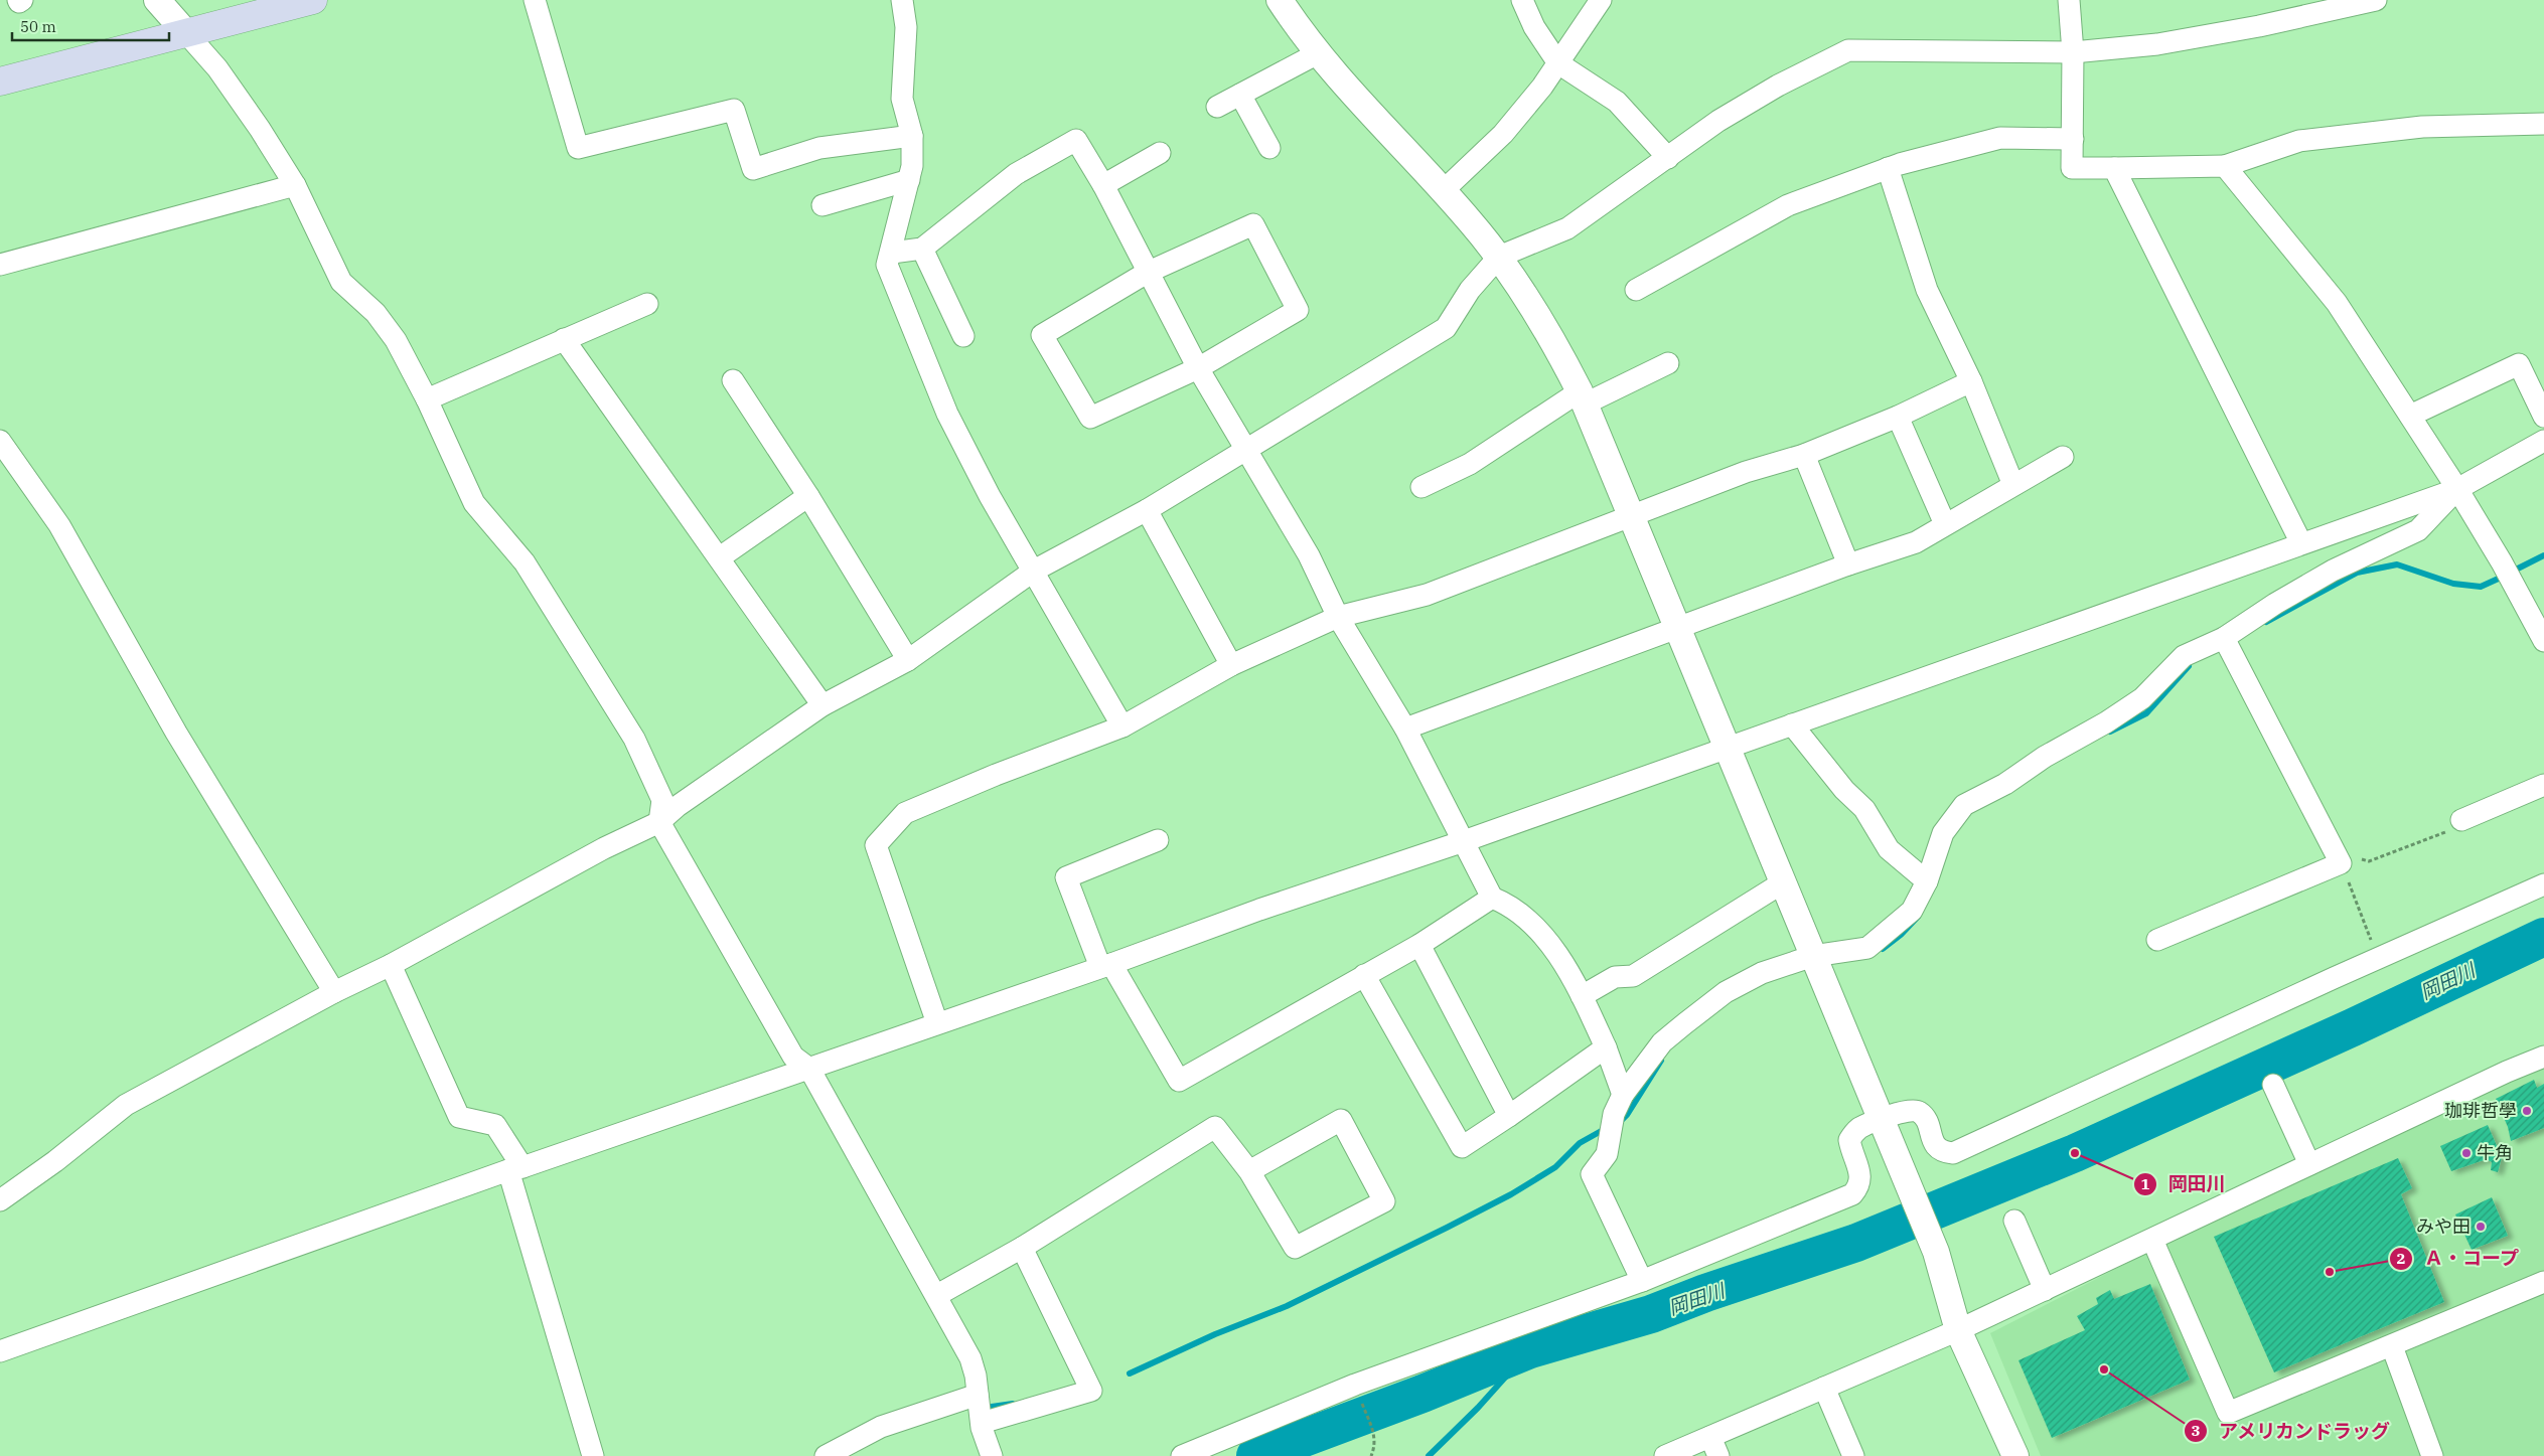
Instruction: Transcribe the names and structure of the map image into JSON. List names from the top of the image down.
{
  "water": ["岡田川"],
  "places": [
    "珈琲哲學",
    "岡田川",
    "牛角",
    "みや田",
    "Ａ・コープ",
    "アメリカンドラッグ"
  ],
  "scale_bar": "50 m"
}
